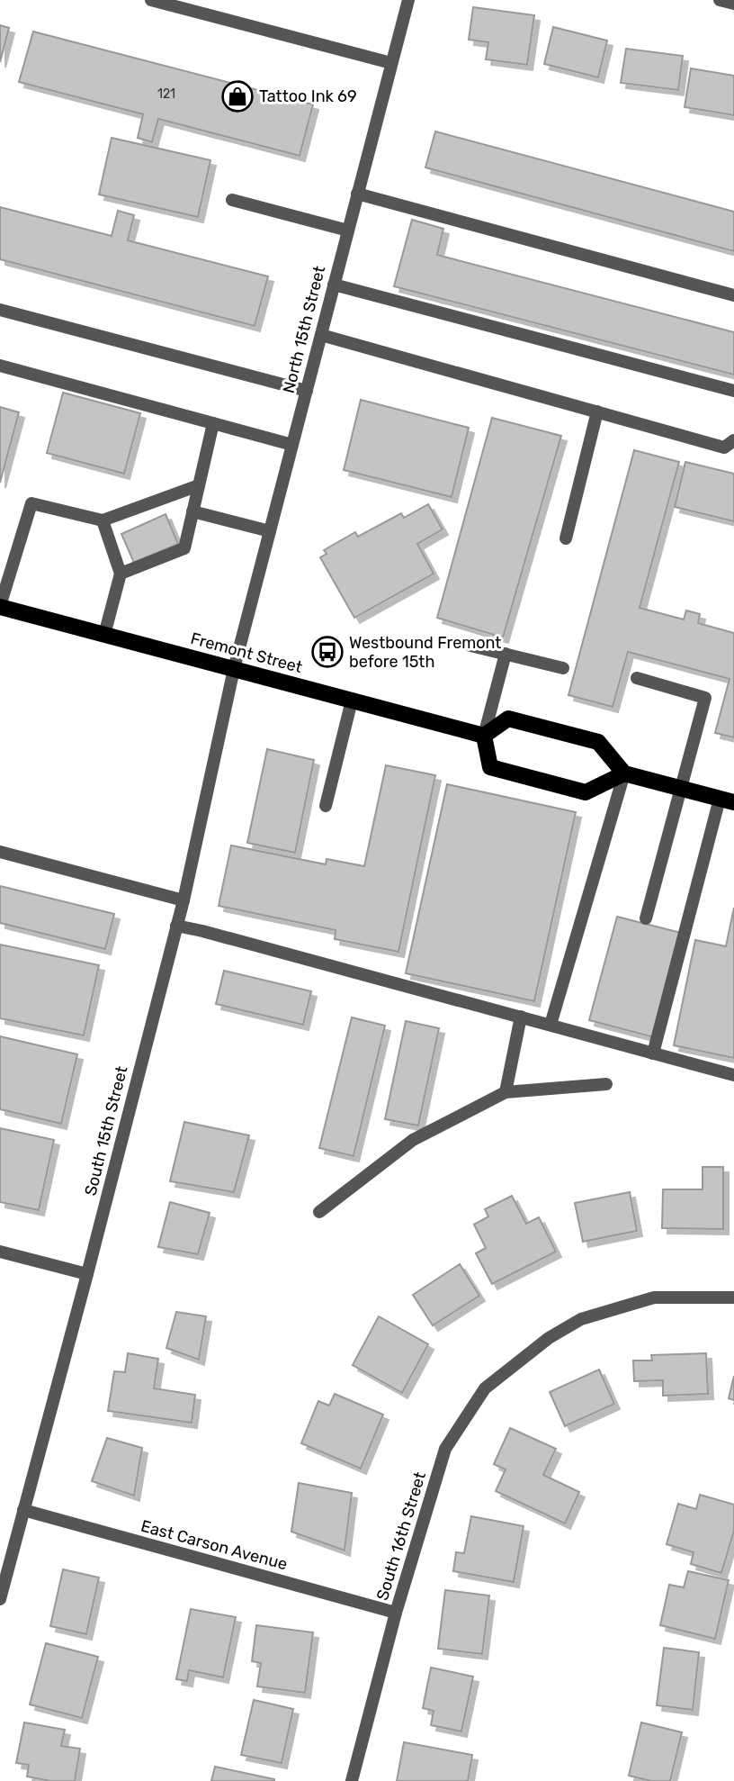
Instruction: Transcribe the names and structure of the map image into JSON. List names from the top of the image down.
{
  "streets": {
    "main road": ["Fremont Street"],
    "street": [
      "North 15th Street",
      "South 15th Street",
      "South 16th Street",
      "East Carson Avenue"
    ]
  },
  "crossings": [
    ["North 15th Street", "Fremont Street"],
    ["North 15th Street", "South 15th Street"],
    ["Fremont Street", "South 15th Street"],
    ["South 15th Street", "East Carson Avenue"],
    ["South 16th Street", "East Carson Avenue"]
  ],
  "places": {
    "shop": ["Tattoo Ink 69"],
    "bus stop": ["Westbound Fremont before 15th"]
  },
  "house_numbers": ["121"]
}
